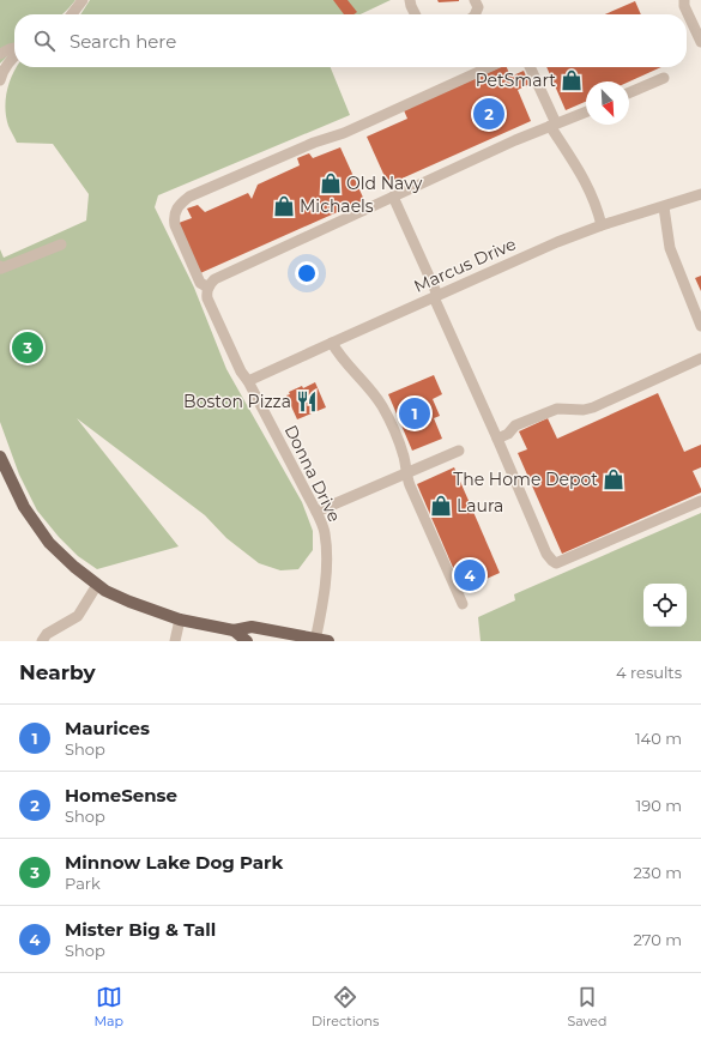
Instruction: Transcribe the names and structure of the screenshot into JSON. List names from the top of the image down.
{
  "streets": {
    "street": ["Marcus Drive", "Donna Drive"]
  },
  "crossings": [
    ["Marcus Drive", "Donna Drive"]
  ],
  "places": {
    "shop": [
      "PetSmart",
      "Old Navy",
      "Michaels",
      "The Home Depot",
      "Laura"
    ],
    "restaurant": ["Boston Pizza"]
  },
  "north": "bottom right",
  "page": {
    "search": "Search here",
    "pins": [
      "2",
      "3",
      "1",
      "4"
    ],
    "heading": ["Nearby", "4 results"],
    "list": [
      {
        "mark": "1",
        "name": "Maurices",
        "note": "Shop",
        "value": "140 m"
      },
      {
        "mark": "2",
        "name": "HomeSense",
        "note": "Shop",
        "value": "190 m"
      },
      {
        "mark": "3",
        "name": "Minnow Lake Dog Park",
        "note": "Park",
        "value": "230 m"
      },
      {
        "mark": "4",
        "name": "Mister Big & Tall",
        "note": "Shop",
        "value": "270 m"
      }
    ],
    "nav": ["Map", "Directions", "Saved"]
  }
}
